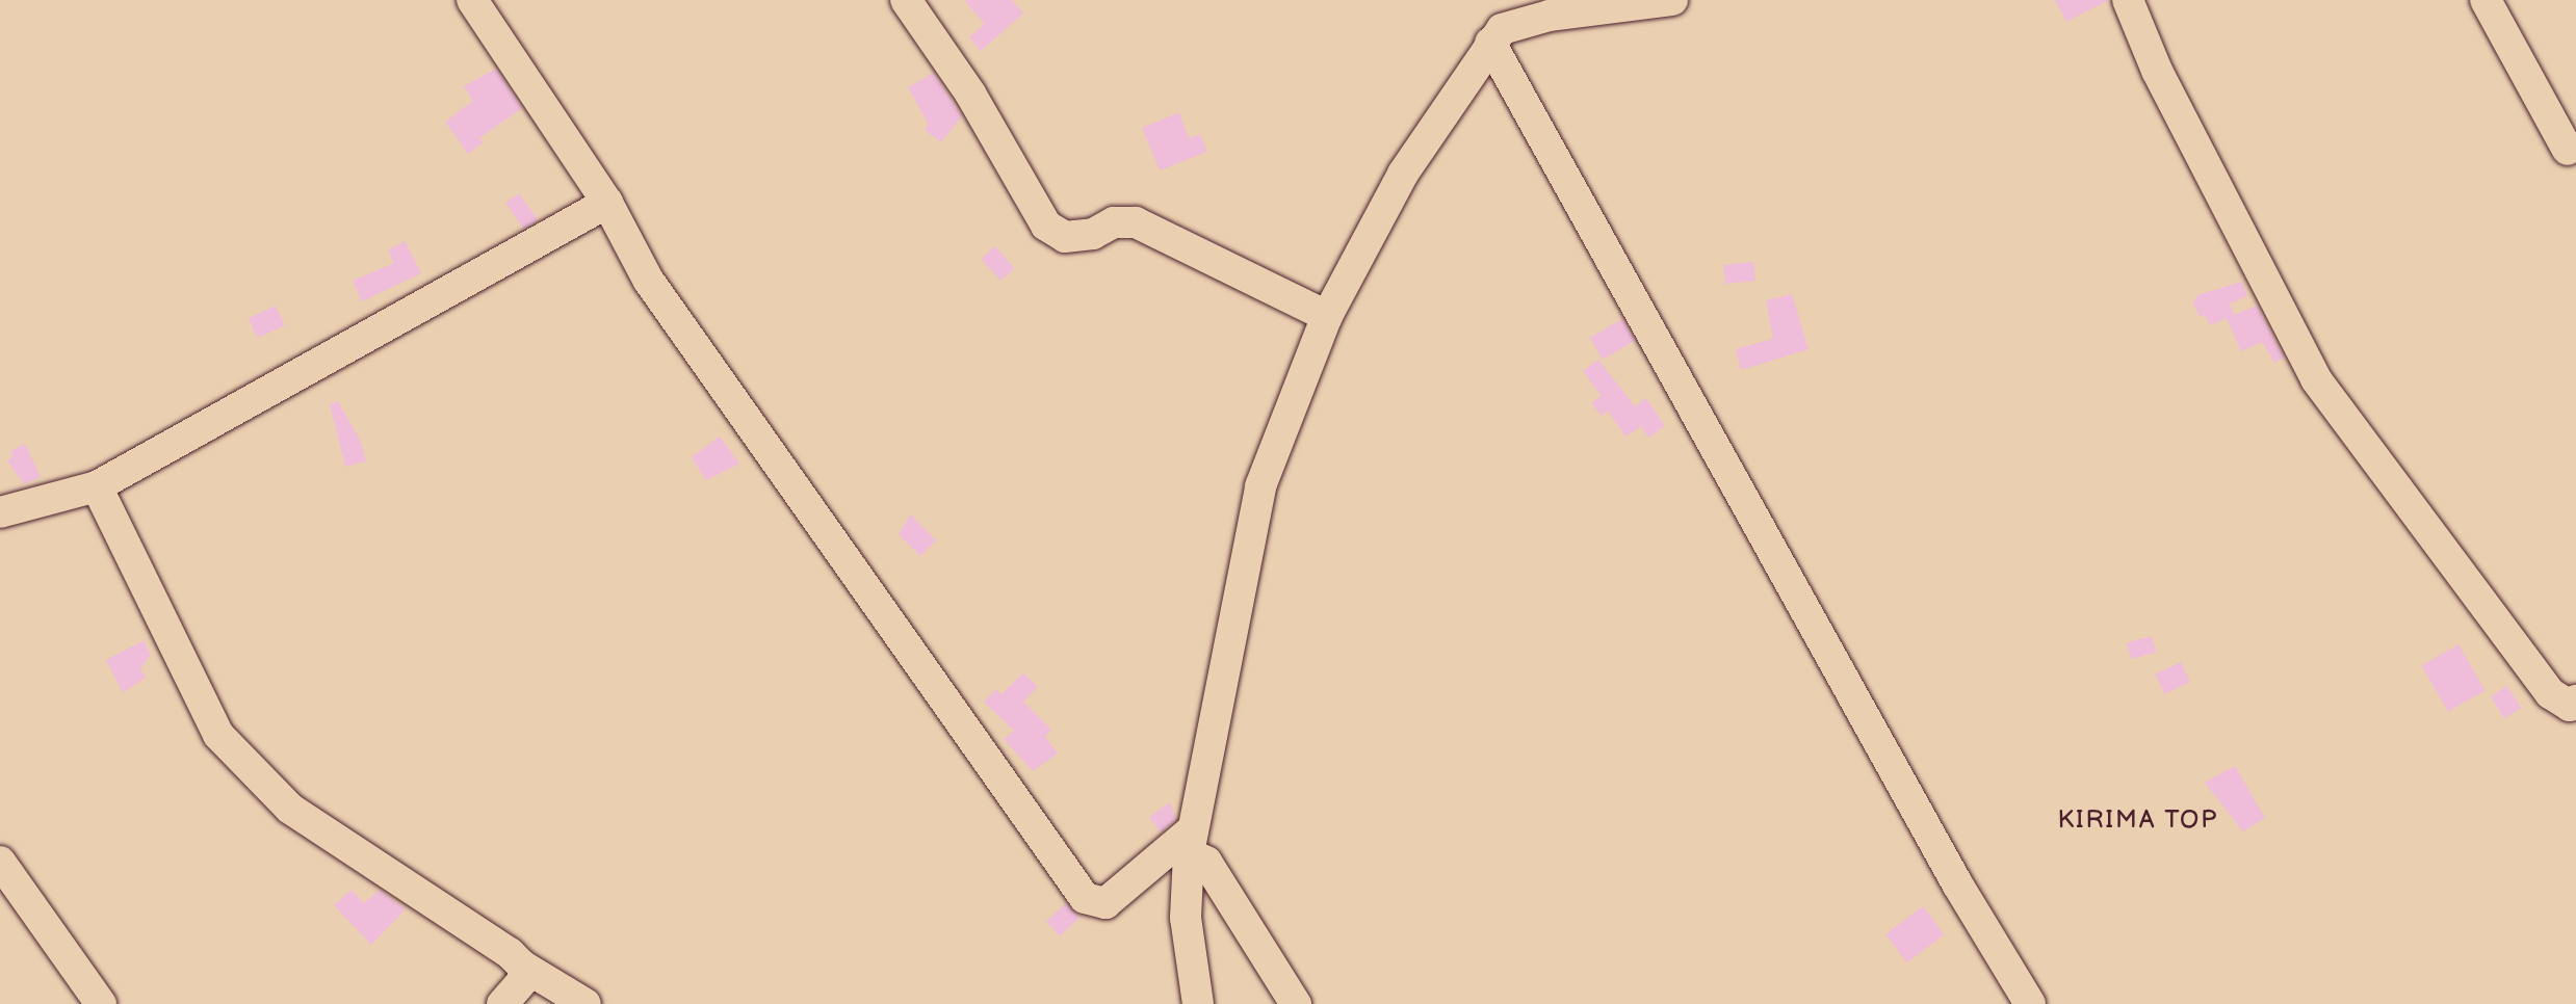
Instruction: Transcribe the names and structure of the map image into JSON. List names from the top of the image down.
{
  "districts": ["KIRIMA TOP"]
}
